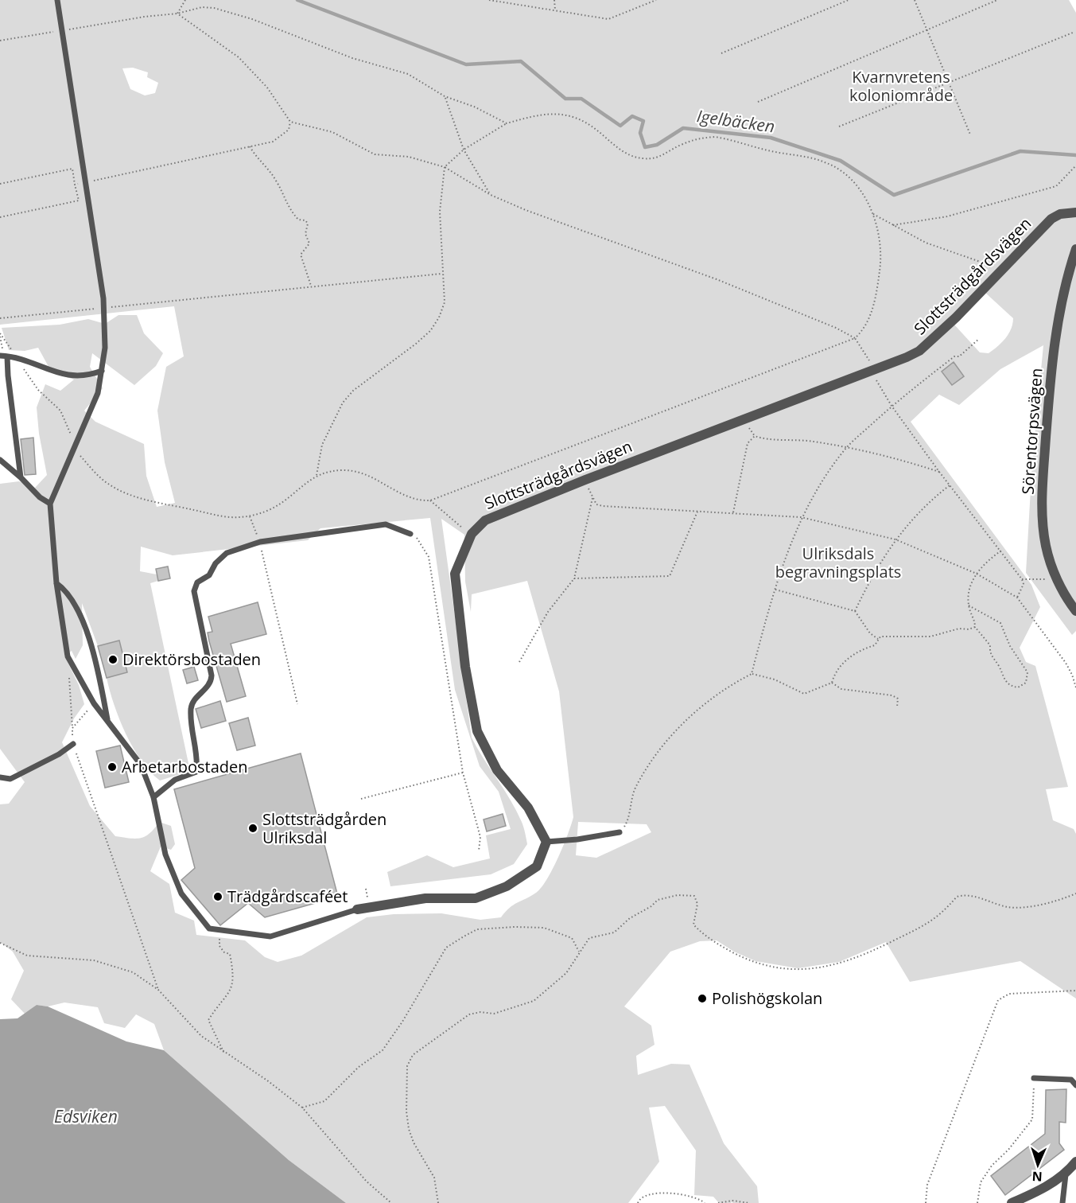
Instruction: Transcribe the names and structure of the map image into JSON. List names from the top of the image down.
{
  "streets": {
    "street": ["Slottsträdgårdsvägen", "Sörentorpsvägen"]
  },
  "water": ["Igelbäcken", "Edsviken"],
  "parks": ["Kvarnvretens koloniområde", "Ulriksdals begravningsplats"],
  "places": [
    "Direktörsbostaden",
    "Arbetarbostaden",
    "Slottsträdgården Ulriksdal",
    "Trädgårdscaféet",
    "Polishögskolan"
  ],
  "north": "bottom"
}
